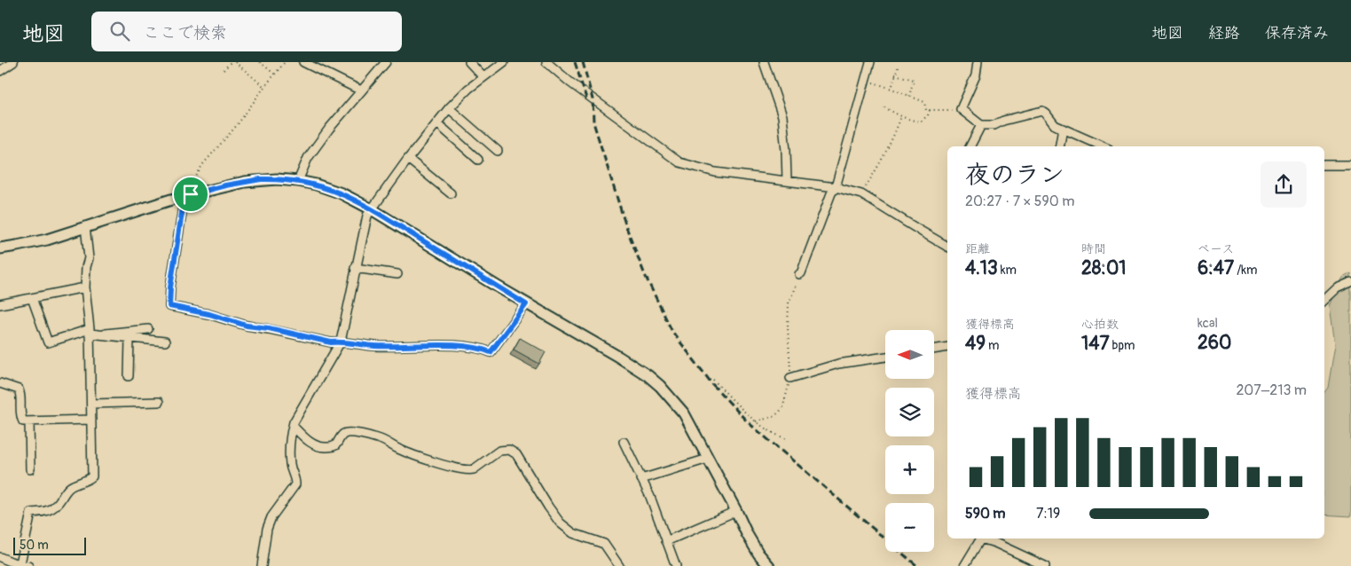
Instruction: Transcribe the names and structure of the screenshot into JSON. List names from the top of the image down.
{
  "scale_bar": "50 m",
  "north": "left",
  "page": {
    "header": "地図",
    "search": "ここで検索",
    "nav": ["地図", "経路", "保存済み"],
    "heading": ["夜のラン", "20:27 · 7 × 590 m"],
    "stats": [
      ["距離", "4.13 km"],
      ["時間", "28:01"],
      ["ペース", "6:47 /km"],
      ["獲得標高", "49 m"],
      ["心拍数", "147 bpm"],
      ["kcal", "260"]
    ],
    "map_buttons": ["+", "−"],
    "chart": ["獲得標高", "207–213 m"],
    "list": [
      {
        "name": "590 m",
        "note": "7:19"
      }
    ],
    "scale": "50 m"
  }
}
